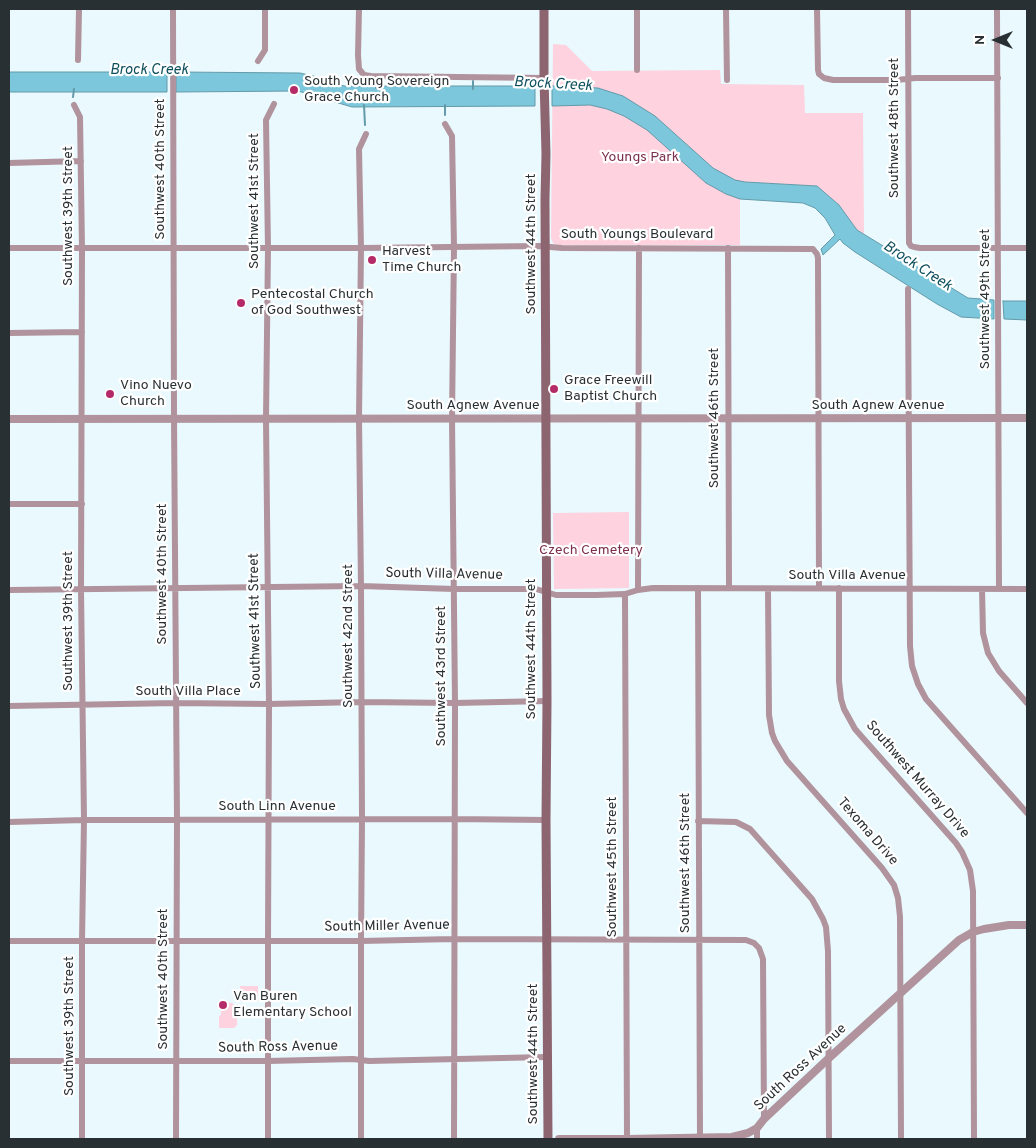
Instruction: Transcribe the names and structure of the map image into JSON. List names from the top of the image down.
{
  "streets": {
    "main road": ["Southwest 44th Street"],
    "street": [
      "Southwest 48th Street",
      "Southwest 40th Street",
      "Southwest 41st Street",
      "Southwest 39th Street",
      "South Youngs Boulevard",
      "Southwest 49th Street",
      "South Agnew Avenue",
      "Southwest 46th Street",
      "South Villa Avenue",
      "Southwest 42nd Street",
      "Southwest 43rd Street",
      "South Villa Place",
      "Southwest Murray Drive",
      "South Linn Avenue",
      "Texoma Drive",
      "Southwest 45th Street",
      "South Miller Avenue",
      "South Ross Avenue"
    ]
  },
  "crossings": [
    ["Southwest 48th Street", "Southwest 49th Street"],
    ["Southwest 40th Street", "South Youngs Boulevard"],
    ["Southwest 40th Street", "South Agnew Avenue"],
    ["Southwest 40th Street", "South Villa Avenue"],
    ["Southwest 40th Street", "South Villa Place"],
    ["Southwest 40th Street", "South Linn Avenue"],
    ["Southwest 40th Street", "South Miller Avenue"],
    ["Southwest 40th Street", "South Ross Avenue"],
    ["Southwest 41st Street", "South Youngs Boulevard"],
    ["Southwest 41st Street", "South Agnew Avenue"],
    ["Southwest 41st Street", "South Villa Avenue"],
    ["Southwest 41st Street", "South Villa Place"],
    ["Southwest 41st Street", "South Linn Avenue"],
    ["Southwest 41st Street", "South Miller Avenue"],
    ["Southwest 41st Street", "South Ross Avenue"],
    ["Southwest 39th Street", "South Youngs Boulevard"],
    ["Southwest 39th Street", "South Agnew Avenue"],
    ["Southwest 39th Street", "South Villa Avenue"],
    ["Southwest 39th Street", "South Villa Place"],
    ["Southwest 39th Street", "South Linn Avenue"],
    ["Southwest 39th Street", "South Miller Avenue"],
    ["Southwest 39th Street", "South Ross Avenue"],
    ["South Youngs Boulevard", "Southwest 44th Street"],
    ["South Youngs Boulevard", "South Agnew Avenue"],
    ["South Youngs Boulevard", "Southwest 46th Street"],
    ["South Youngs Boulevard", "Southwest 42nd Street"],
    ["South Youngs Boulevard", "Southwest 43rd Street"],
    ["Southwest 44th Street", "South Agnew Avenue"],
    ["Southwest 44th Street", "South Villa Avenue"],
    ["Southwest 44th Street", "South Villa Place"],
    ["Southwest 44th Street", "South Linn Avenue"],
    ["Southwest 44th Street", "South Miller Avenue"],
    ["Southwest 44th Street", "South Ross Avenue"],
    ["Southwest 49th Street", "South Agnew Avenue"],
    ["Southwest 49th Street", "South Villa Avenue"],
    ["South Agnew Avenue", "Southwest 46th Street"],
    ["South Agnew Avenue", "Southwest 42nd Street"],
    ["South Agnew Avenue", "Southwest 43rd Street"],
    ["Southwest 46th Street", "South Villa Avenue"],
    ["Southwest 46th Street", "South Miller Avenue"],
    ["Southwest 46th Street", "South Ross Avenue"],
    ["South Villa Avenue", "Southwest 42nd Street"],
    ["South Villa Avenue", "Southwest 43rd Street"],
    ["South Villa Avenue", "Southwest Murray Drive"],
    ["South Villa Avenue", "Texoma Drive"],
    ["South Villa Avenue", "Southwest 45th Street"],
    ["Southwest 42nd Street", "South Villa Place"],
    ["Southwest 42nd Street", "South Linn Avenue"],
    ["Southwest 42nd Street", "South Miller Avenue"],
    ["Southwest 42nd Street", "South Ross Avenue"],
    ["Southwest 43rd Street", "South Villa Place"],
    ["Southwest 43rd Street", "South Linn Avenue"],
    ["Southwest 43rd Street", "South Miller Avenue"],
    ["Southwest 43rd Street", "South Ross Avenue"],
    ["Southwest Murray Drive", "South Ross Avenue"],
    ["Texoma Drive", "South Ross Avenue"],
    ["Southwest 45th Street", "South Miller Avenue"],
    ["Southwest 45th Street", "South Ross Avenue"],
    ["South Miller Avenue", "South Ross Avenue"]
  ],
  "water": ["Brock Creek"],
  "parks": ["Youngs Park", "Czech Cemetery"],
  "places": [
    "South Young Sovereign Grace Church",
    "Harvest Time Church",
    "Pentecostal Church of God Southwest",
    "Grace Freewill Baptist Church",
    "Vino Nuevo Church",
    "Van Buren Elementary School"
  ],
  "north": "left"
}
